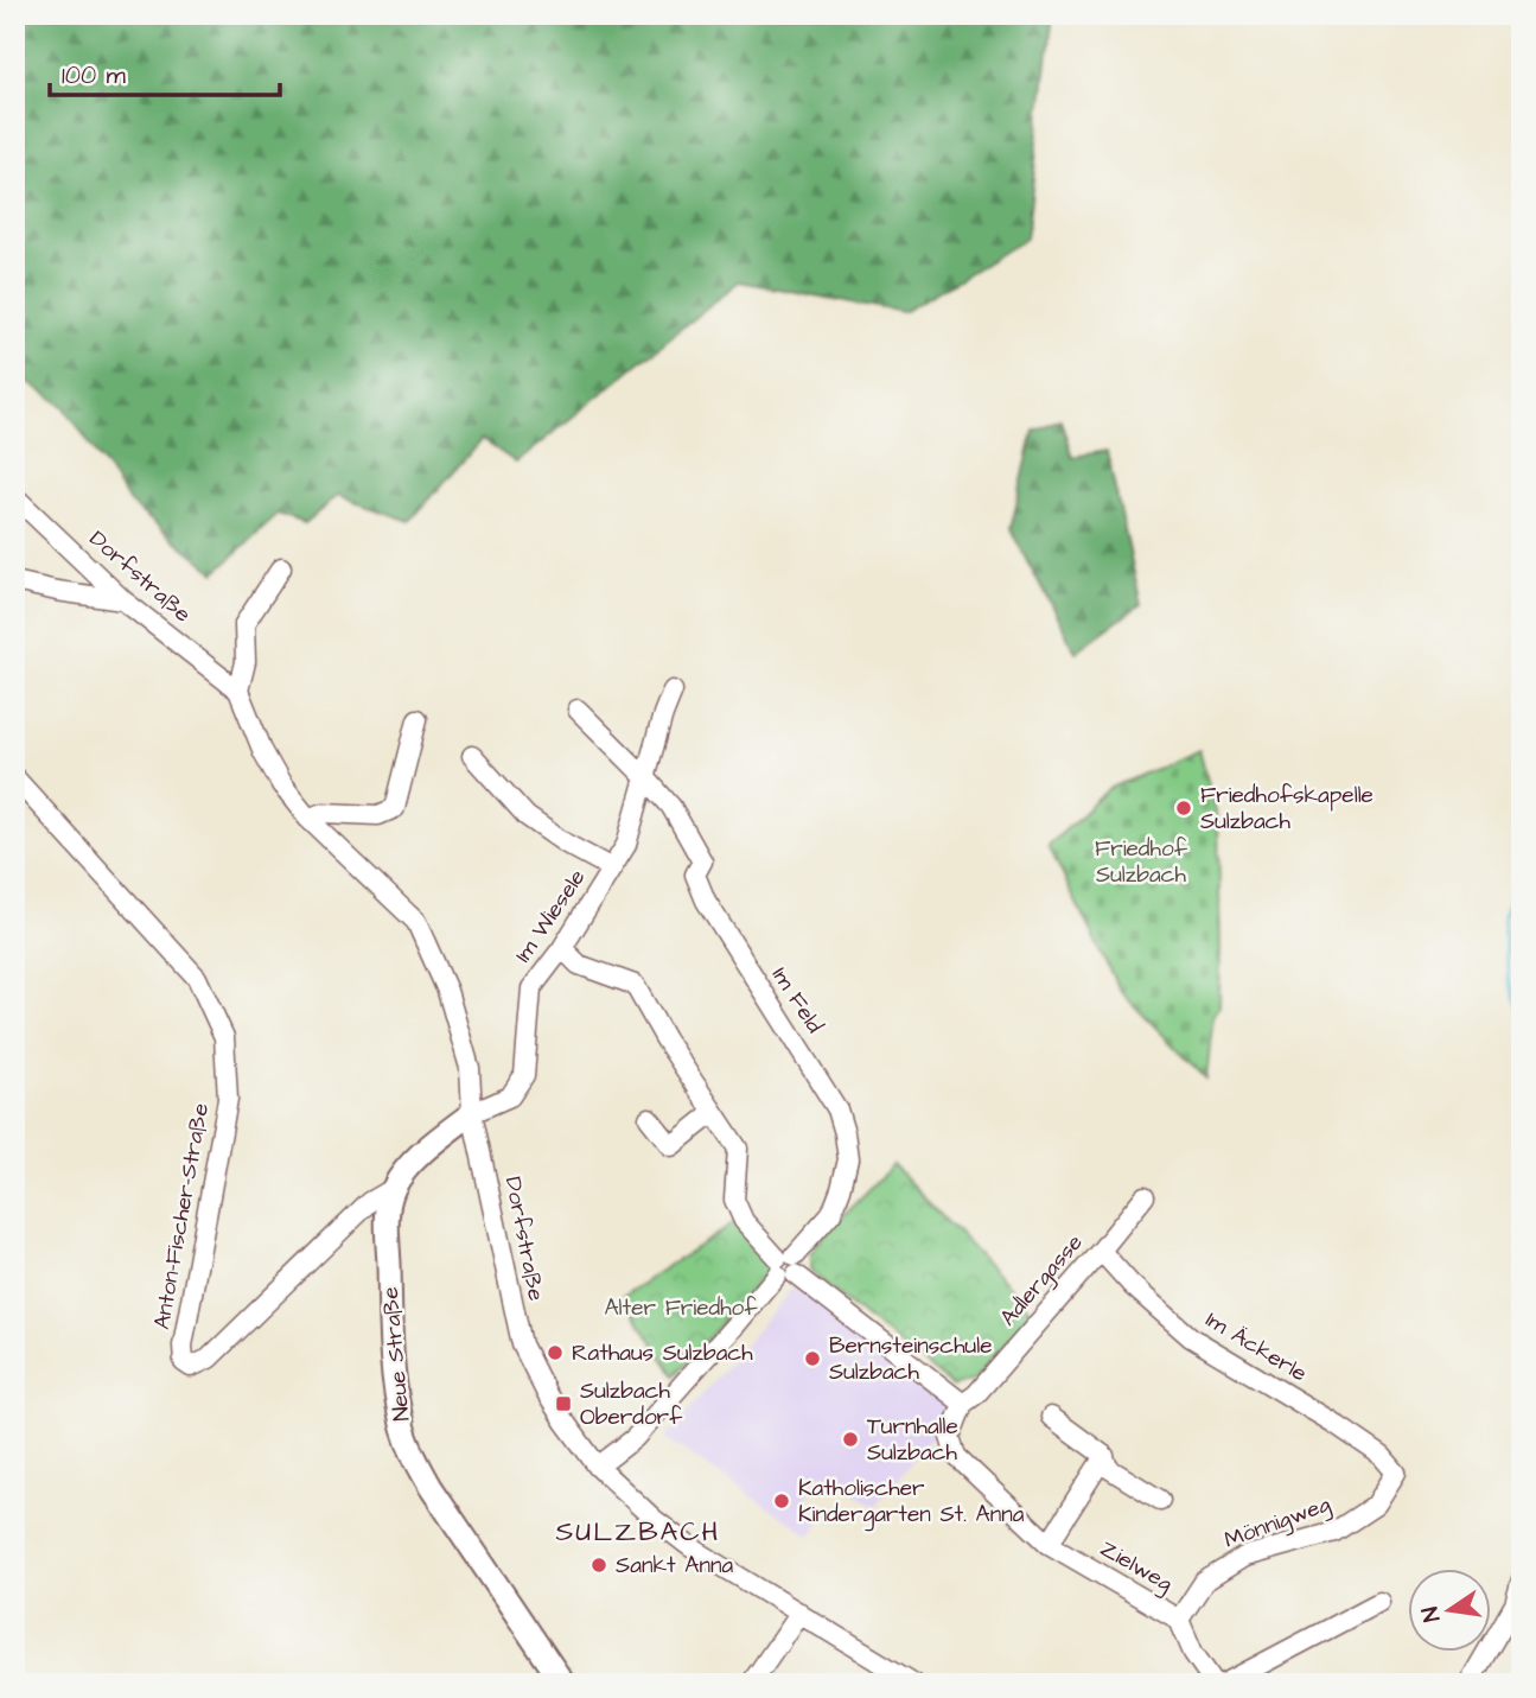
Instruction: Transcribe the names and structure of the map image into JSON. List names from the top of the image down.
{
  "streets": {
    "street": [
      "Dorfstraße",
      "Im Wiesele",
      "Im Feld",
      "Anton-Fischer-Straße",
      "Adlergasse",
      "Im Äckerle",
      "Neue Straße",
      "Mönnigweg",
      "Zielweg"
    ]
  },
  "crossings": [
    ["Dorfstraße", "Im Wiesele"],
    ["Im Wiesele", "Im Feld"],
    ["Anton-Fischer-Straße", "Neue Straße"],
    ["Adlergasse", "Im Äckerle"],
    ["Adlergasse", "Zielweg"],
    ["Im Äckerle", "Mönnigweg"],
    ["Mönnigweg", "Zielweg"]
  ],
  "districts": ["SULZBACH"],
  "parks": ["Friedhof Sulzbach", "Alter Friedhof"],
  "places": {
    "other": [
      "Friedhofskapelle Sulzbach",
      "Rathaus Sulzbach",
      "Bernsteinschule Sulzbach",
      "Turnhalle Sulzbach",
      "Katholischer Kindergarten St. Anna",
      "Sankt Anna"
    ],
    "transit": ["Sulzbach Oberdorf"]
  },
  "scale_bar": "100 m",
  "north": "left"
}
